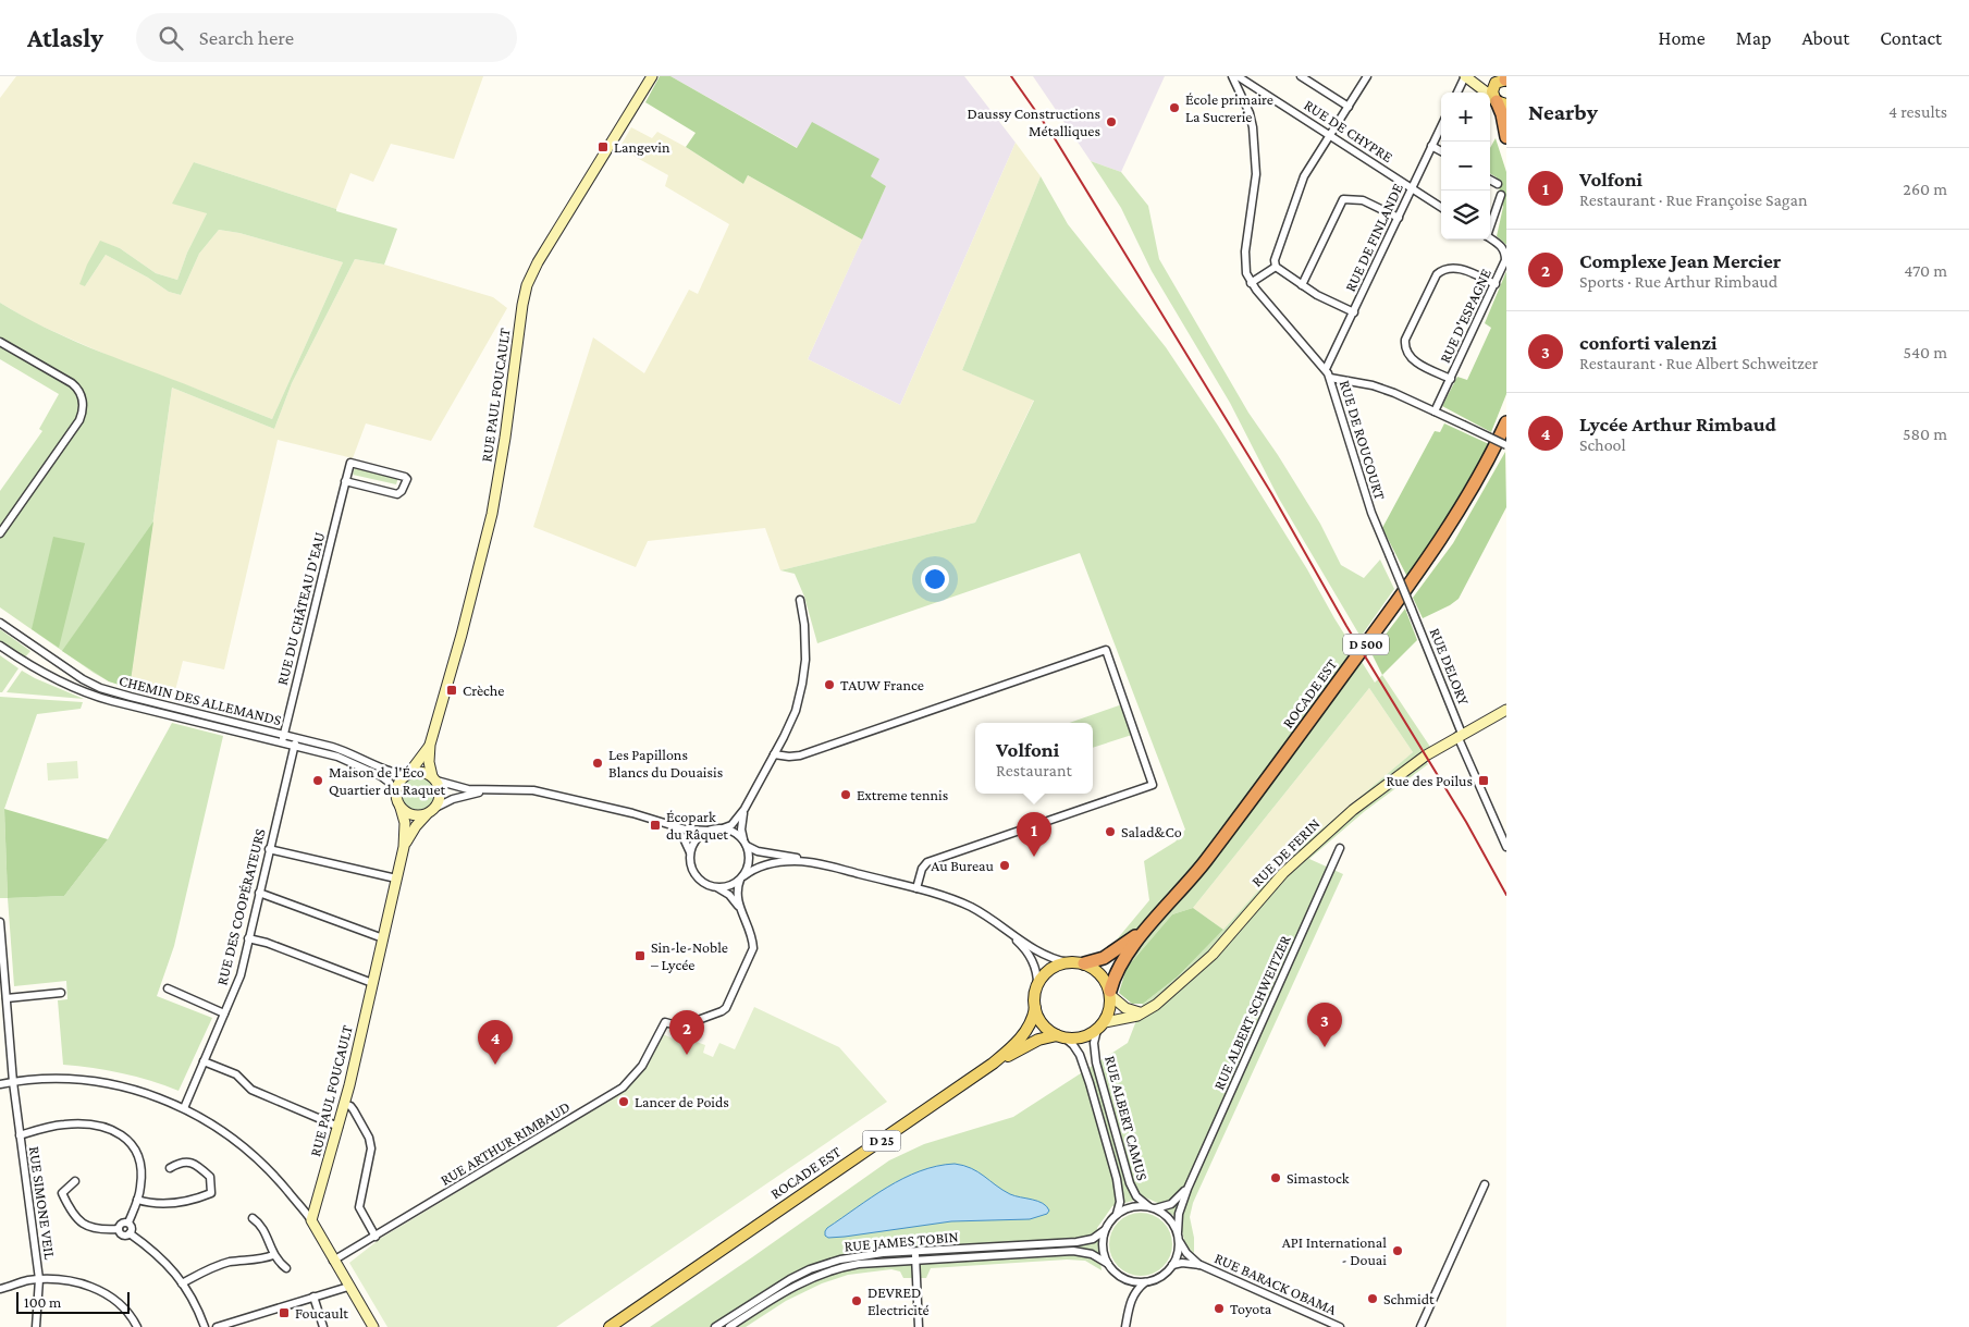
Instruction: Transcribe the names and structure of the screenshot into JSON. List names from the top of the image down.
{
  "streets": {
    "highway": ["D 500", "ROCADE EST"],
    "main road": ["D 25"],
    "street": [
      "RUE DE CHYPRE",
      "RUE DE FINLANDE",
      "RUE D'ESPAGNE",
      "RUE PAUL FOUCAULT",
      "RUE DE ROUCOURT",
      "RUE DU CHÂTEAU D'EAU",
      "RUE DELORY",
      "CHEMIN DES ALLEMANDS",
      "RUE DE FERIN",
      "RUE DES COOPÉRATEURS",
      "RUE ALBERT SCHWEITZER",
      "RUE ALBERT CAMUS",
      "RUE ARTHUR RIMBAUD",
      "RUE SIMONE VEIL",
      "RUE JAMES TOBIN",
      "RUE BARACK OBAMA"
    ]
  },
  "crossings": [
    ["RUE DE CHYPRE", "RUE DE FINLANDE"],
    ["RUE DE FINLANDE", "RUE DE ROUCOURT"],
    ["RUE PAUL FOUCAULT", "CHEMIN DES ALLEMANDS"],
    ["RUE DE ROUCOURT", "RUE DELORY"],
    ["RUE DU CHÂTEAU D'EAU", "CHEMIN DES ALLEMANDS"],
    ["RUE DELORY", "RUE DE FERIN"],
    ["ROCADE EST", "RUE DE FERIN"],
    ["ROCADE EST", "RUE ALBERT CAMUS"],
    ["CHEMIN DES ALLEMANDS", "RUE DES COOPÉRATEURS"],
    ["RUE DE FERIN", "RUE ALBERT CAMUS"],
    ["RUE ALBERT SCHWEITZER", "RUE ALBERT CAMUS"],
    ["RUE ALBERT SCHWEITZER", "RUE JAMES TOBIN"],
    ["RUE ALBERT SCHWEITZER", "RUE BARACK OBAMA"],
    ["RUE ALBERT CAMUS", "RUE JAMES TOBIN"],
    ["RUE ALBERT CAMUS", "RUE BARACK OBAMA"],
    ["RUE JAMES TOBIN", "RUE BARACK OBAMA"]
  ],
  "places": {
    "other": [
      "École primaire La Sucrerie",
      "Daussy Constructions Métalliques",
      "TAUW France",
      "Les Papillons Blancs du Douaisis",
      "Maison de l'Éco Quartier du Raquet",
      "Extreme tennis",
      "Salad&Co",
      "Au Bureau",
      "Lancer de Poids",
      "Simastock",
      "API International - Douai",
      "Schmidt",
      "DEVRED Electricité",
      "Toyota"
    ],
    "transit": [
      "Langevin",
      "Crèche",
      "Rue des Poilus",
      "Écopark du Râquet",
      "Sin-le-Noble – Lycée",
      "Foucault"
    ]
  },
  "scale_bar": "100 m",
  "page": {
    "header": "Atlasly",
    "search": "Search here",
    "nav": [
      "Home",
      "Map",
      "About",
      "Contact"
    ],
    "heading": ["Nearby", "4 results"],
    "map_buttons": ["+", "−"],
    "list": [
      {
        "mark": "1",
        "name": "Volfoni",
        "note": "Restaurant · Rue Françoise Sagan",
        "value": "260 m"
      },
      {
        "mark": "2",
        "name": "Complexe Jean Mercier",
        "note": "Sports · Rue Arthur Rimbaud",
        "value": "470 m"
      },
      {
        "mark": "3",
        "name": "conforti valenzi",
        "note": "Restaurant · Rue Albert Schweitzer",
        "value": "540 m"
      },
      {
        "mark": "4",
        "name": "Lycée Arthur Rimbaud",
        "note": "School",
        "value": "580 m"
      }
    ],
    "popup": ["Volfoni", "Restaurant"],
    "pins": [
      "1",
      "3",
      "2",
      "4"
    ],
    "scale": "100 m"
  }
}
